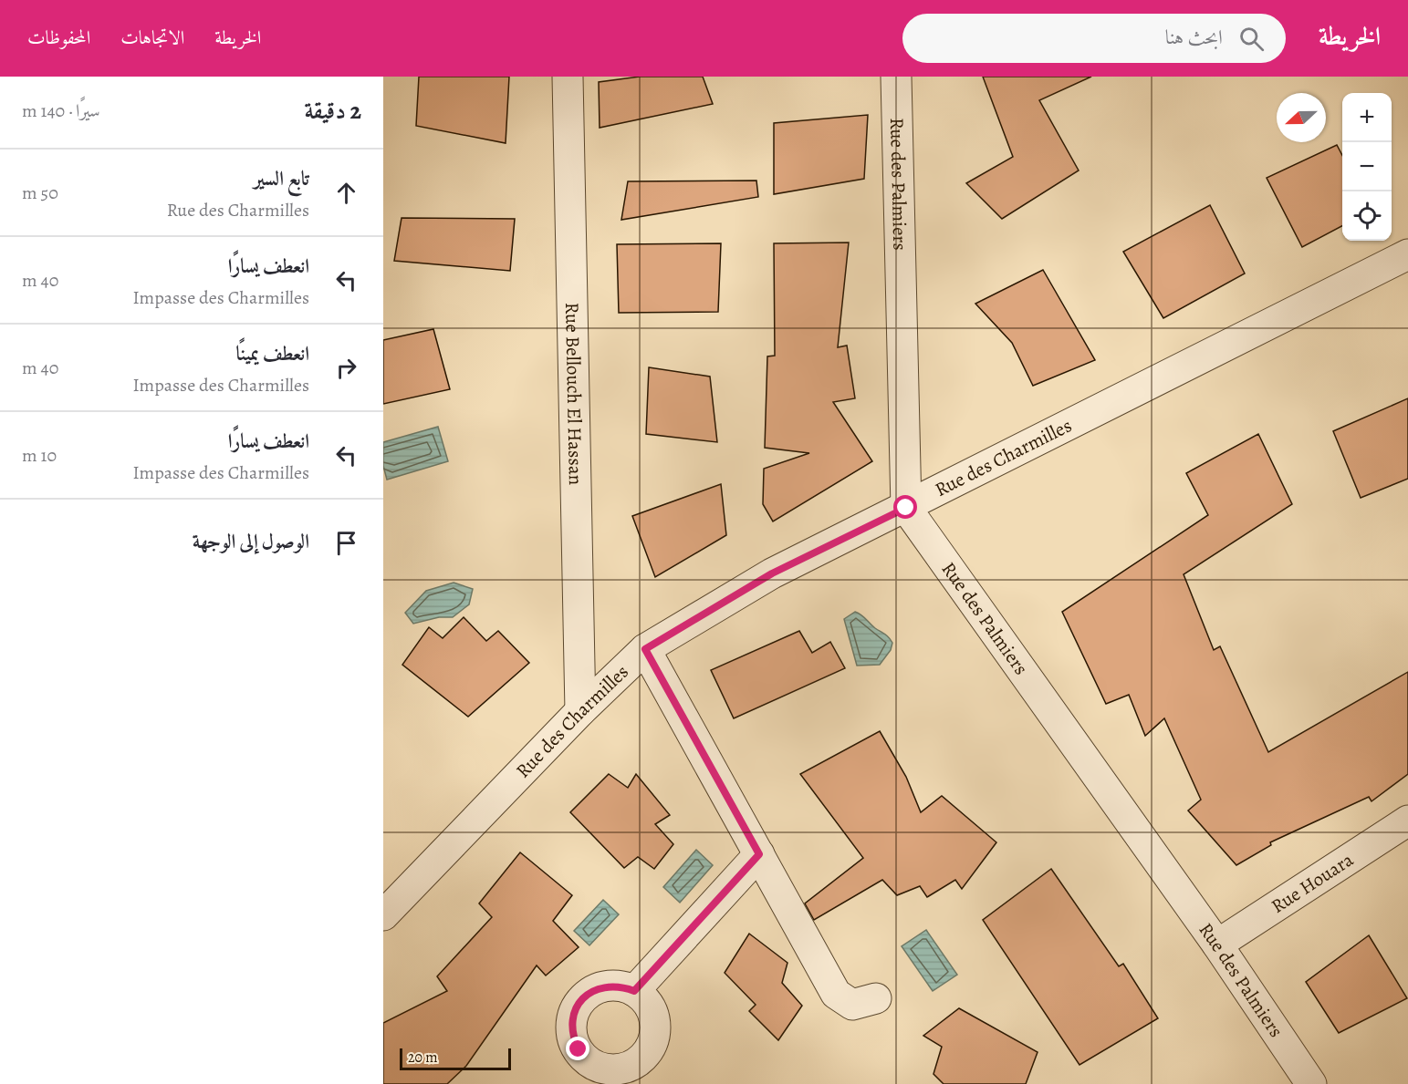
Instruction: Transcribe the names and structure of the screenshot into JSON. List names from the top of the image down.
{
  "streets": {
    "street": [
      "Rue des Palmiers",
      "Rue Bellouch El Hassan",
      "Rue des Charmilles",
      "Rue Houara"
    ]
  },
  "crossings": [
    ["Rue des Palmiers", "Rue des Charmilles"],
    ["Rue des Palmiers", "Rue Houara"],
    ["Rue Bellouch El Hassan", "Rue des Charmilles"]
  ],
  "scale_bar": "20 m",
  "north": "left",
  "page": {
    "header": "الخريطة",
    "search": "ابحث هنا",
    "nav": ["الخريطة", "الاتجاهات", "المحفوظات"],
    "heading": ["2 دقيقة", "سيرًا · 140 m"],
    "map_buttons": ["+", "−"],
    "list": [
      ["تابع السير", "Rue des Charmilles", "50 m"],
      ["انعطف يسارًا", "Impasse des Charmilles", "40 m"],
      ["انعطف يمينًا", "Impasse des Charmilles", "40 m"],
      ["انعطف يسارًا", "Impasse des Charmilles", "10 m"],
      "الوصول إلى الوجهة"
    ],
    "scale": "20 m"
  }
}
